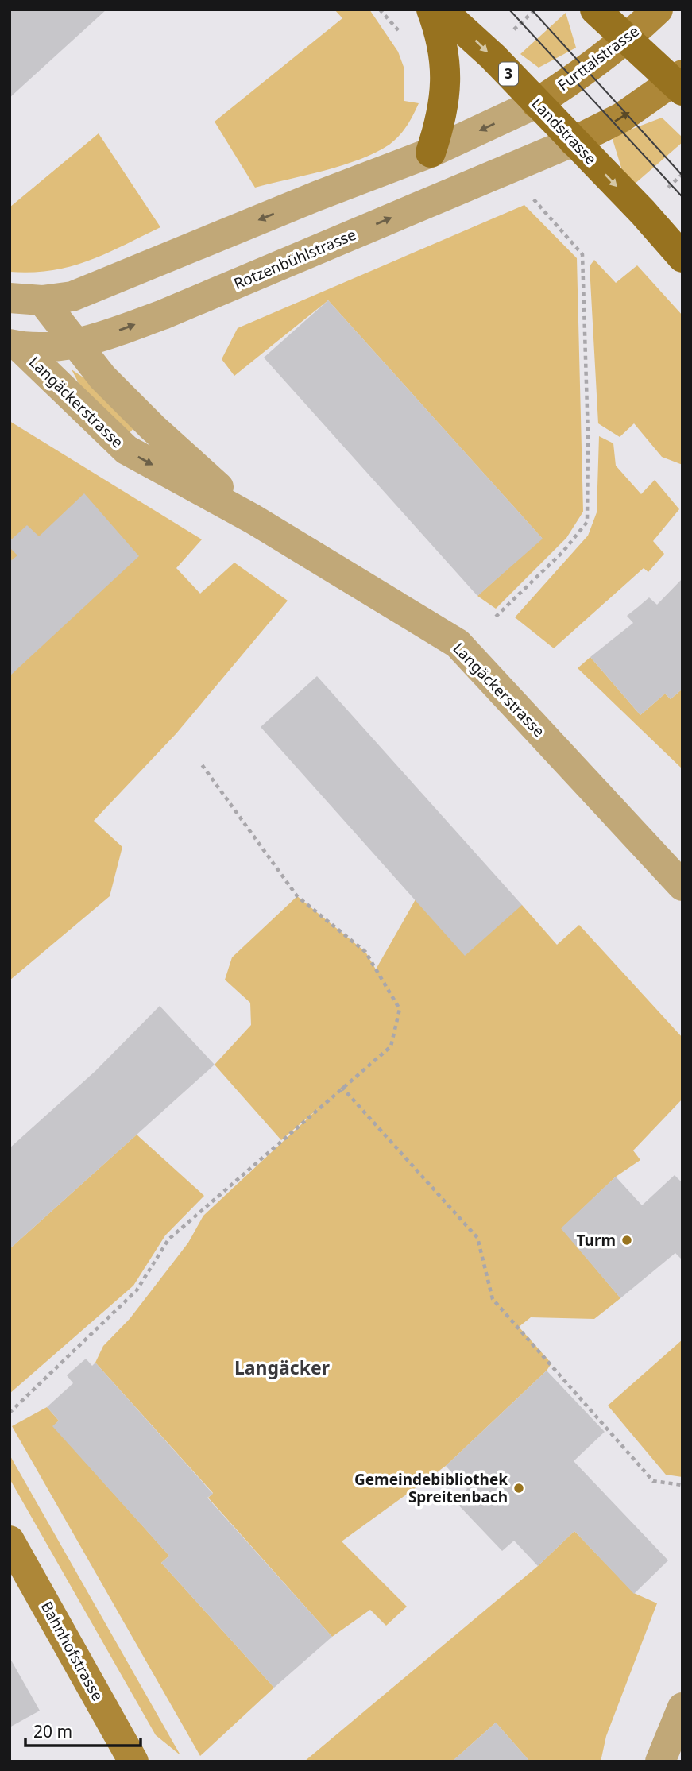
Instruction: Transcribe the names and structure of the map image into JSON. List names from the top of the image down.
{
  "streets": {
    "main road": [
      "Furttalstrasse",
      "3",
      "Landstrasse",
      "Bahnhofstrasse"
    ],
    "street": ["Rotzenbühlstrasse", "Langäckerstrasse"]
  },
  "crossings": [
    ["Furttalstrasse", "Landstrasse"],
    ["Landstrasse", "Rotzenbühlstrasse"],
    ["Rotzenbühlstrasse", "Langäckerstrasse"]
  ],
  "one_way": ["Landstrasse"],
  "districts": ["Langäcker"],
  "places": ["Turm", "Gemeindebibliothek Spreitenbach"],
  "scale_bar": "20 m"
}
